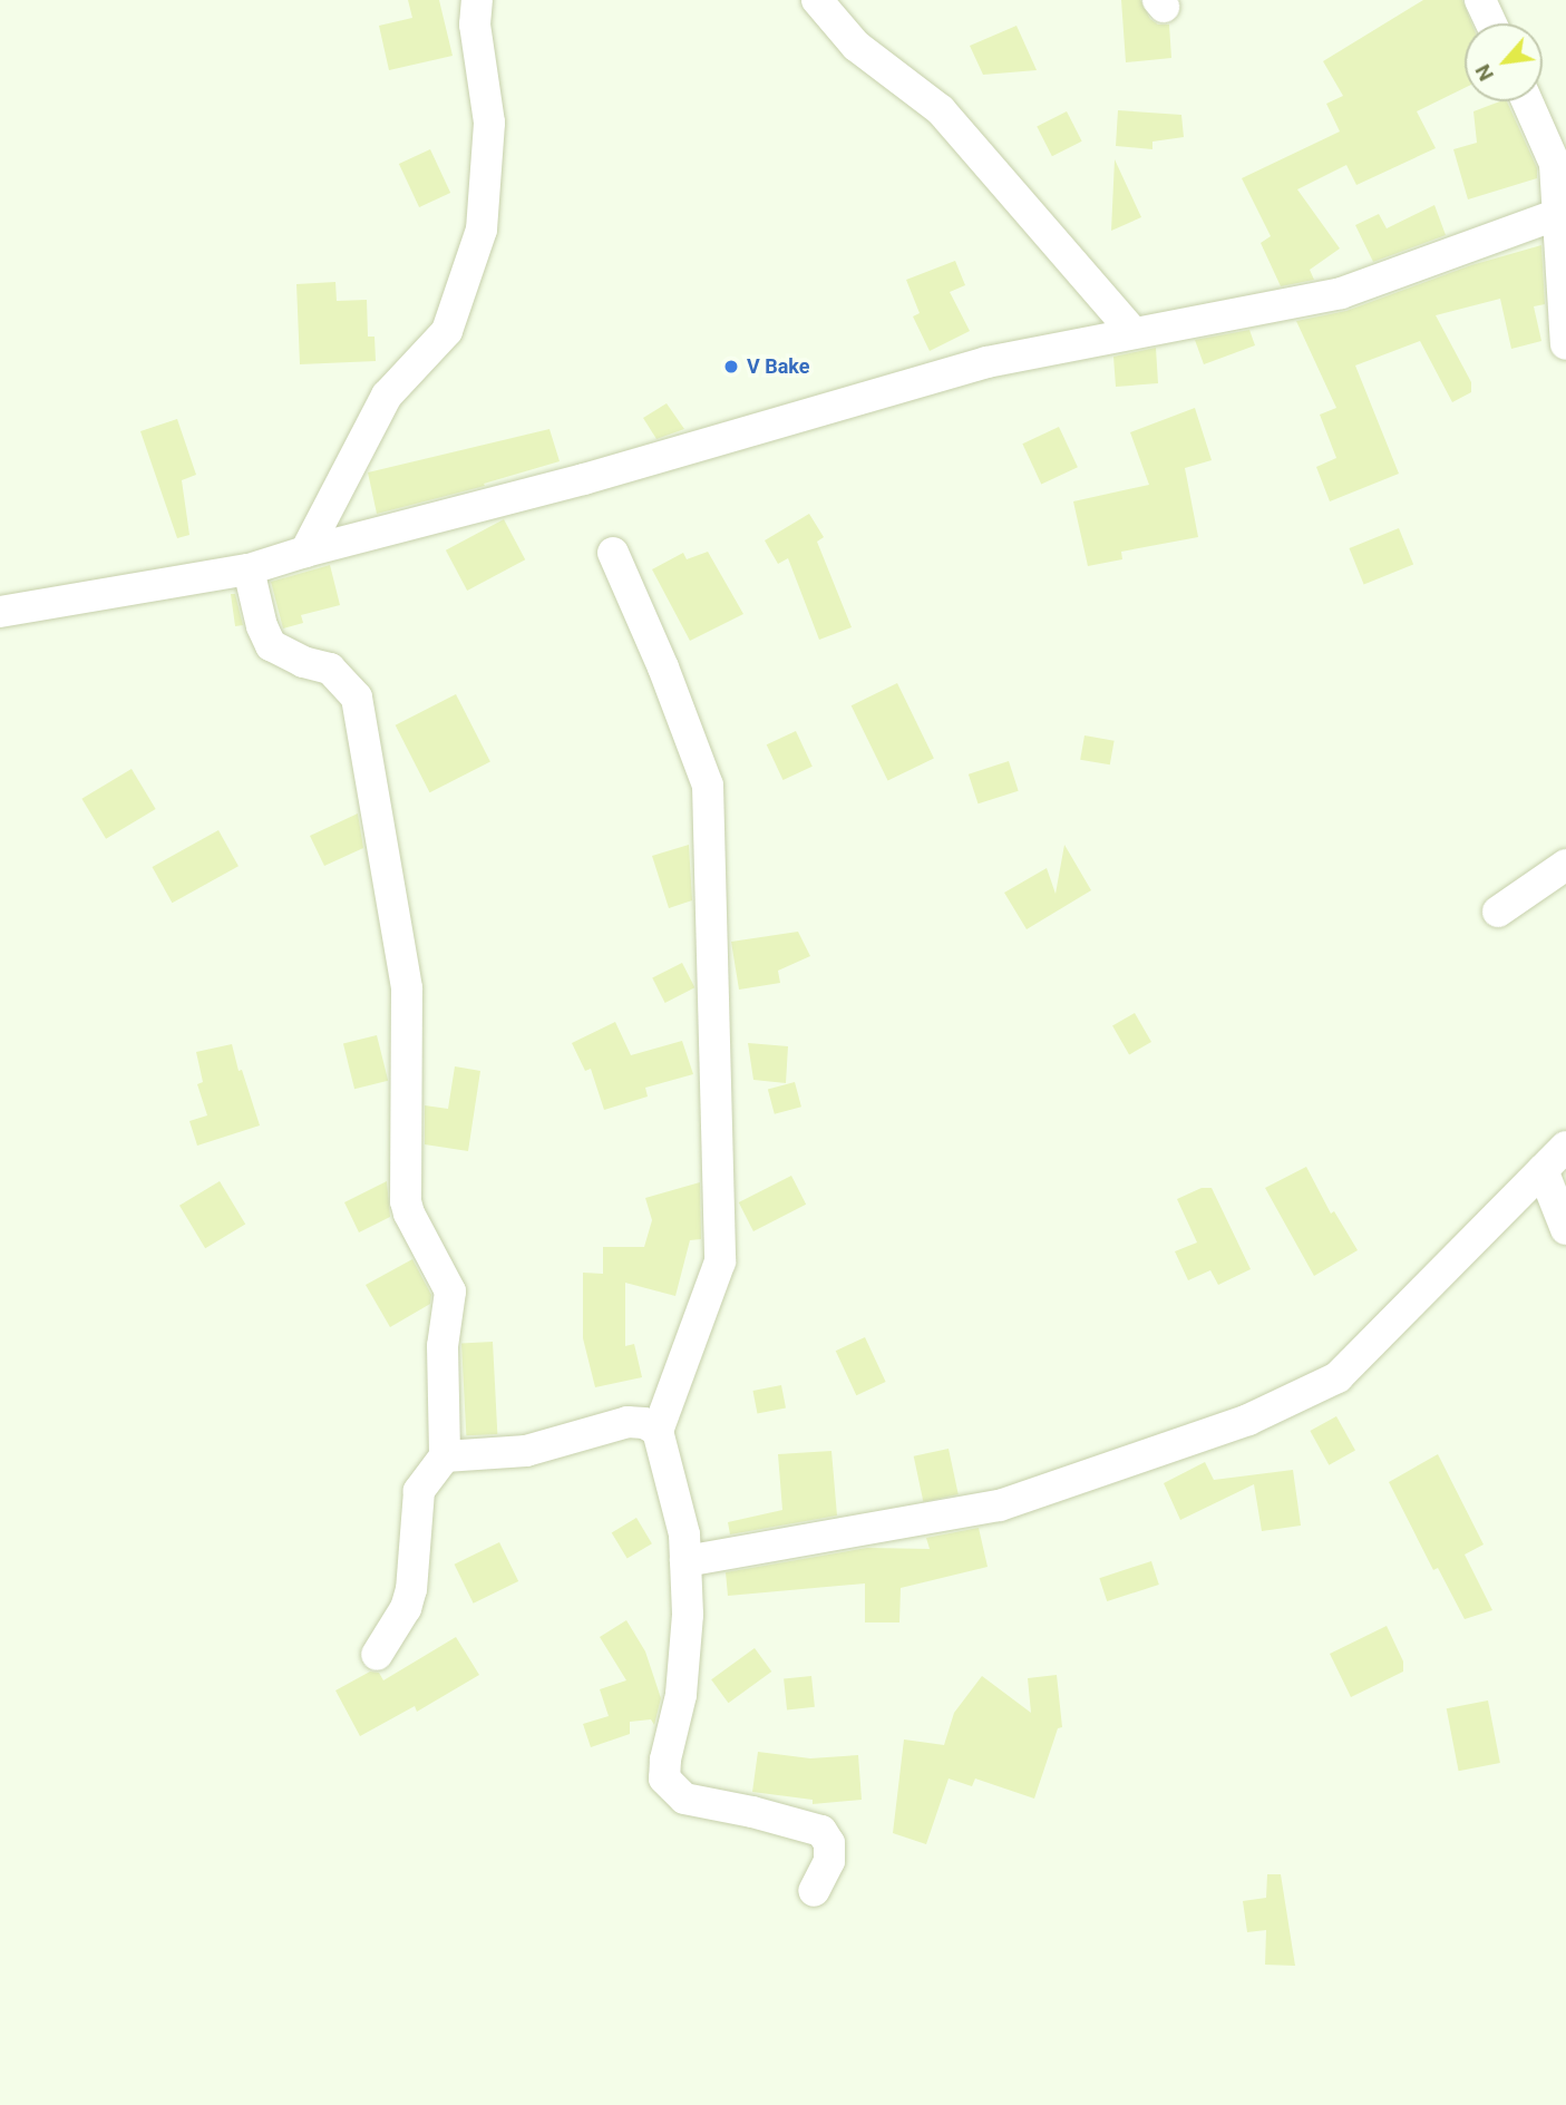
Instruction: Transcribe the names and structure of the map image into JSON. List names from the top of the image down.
{
  "places": ["V Bake"],
  "north": "bottom left"
}
